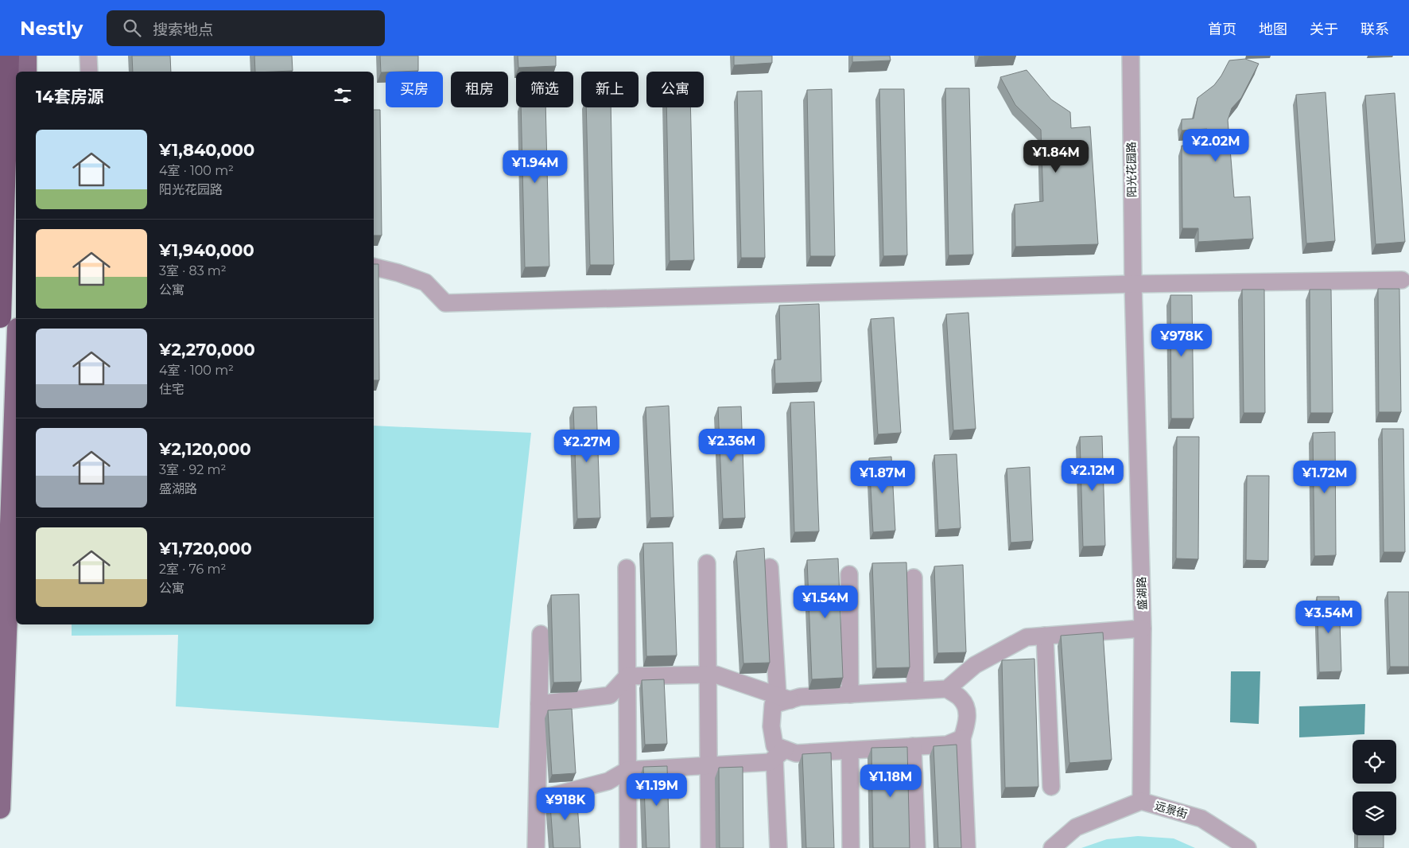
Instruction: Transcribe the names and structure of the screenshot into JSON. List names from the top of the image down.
{
  "streets": {
    "street": ["阳光花园路", "盛湖路", "远景街"]
  },
  "crossings": [
    ["阳光花园路", "盛湖路"],
    ["盛湖路", "远景街"]
  ],
  "page": {
    "header": "Nestly",
    "search": "搜索地点",
    "nav": [
      "首页",
      "地图",
      "关于",
      "联系"
    ],
    "chip": [
      "买房",
      "租房",
      "筛选",
      "新上",
      "公寓"
    ],
    "heading": "14套房源",
    "list": [
      {
        "name": "¥1,840,000",
        "note": "4室 · 100 m² · 阳光花园路"
      },
      {
        "name": "¥1,940,000",
        "note": "3室 · 83 m² · 公寓"
      },
      {
        "name": "¥2,270,000",
        "note": "4室 · 100 m² · 住宅"
      },
      {
        "name": "¥2,120,000",
        "note": "3室 · 92 m² · 盛湖路"
      },
      {
        "name": "¥1,720,000",
        "note": "2室 · 76 m² · 公寓"
      }
    ],
    "price": [
      "¥2.02M",
      "¥1.84M",
      "¥1.94M",
      "¥978K",
      "¥2.36M",
      "¥2.27M",
      "¥2.12M",
      "¥1.87M",
      "¥1.72M",
      "¥1.54M",
      "¥3.54M",
      "¥1.18M",
      "¥1.19M",
      "¥918K"
    ]
  }
}
